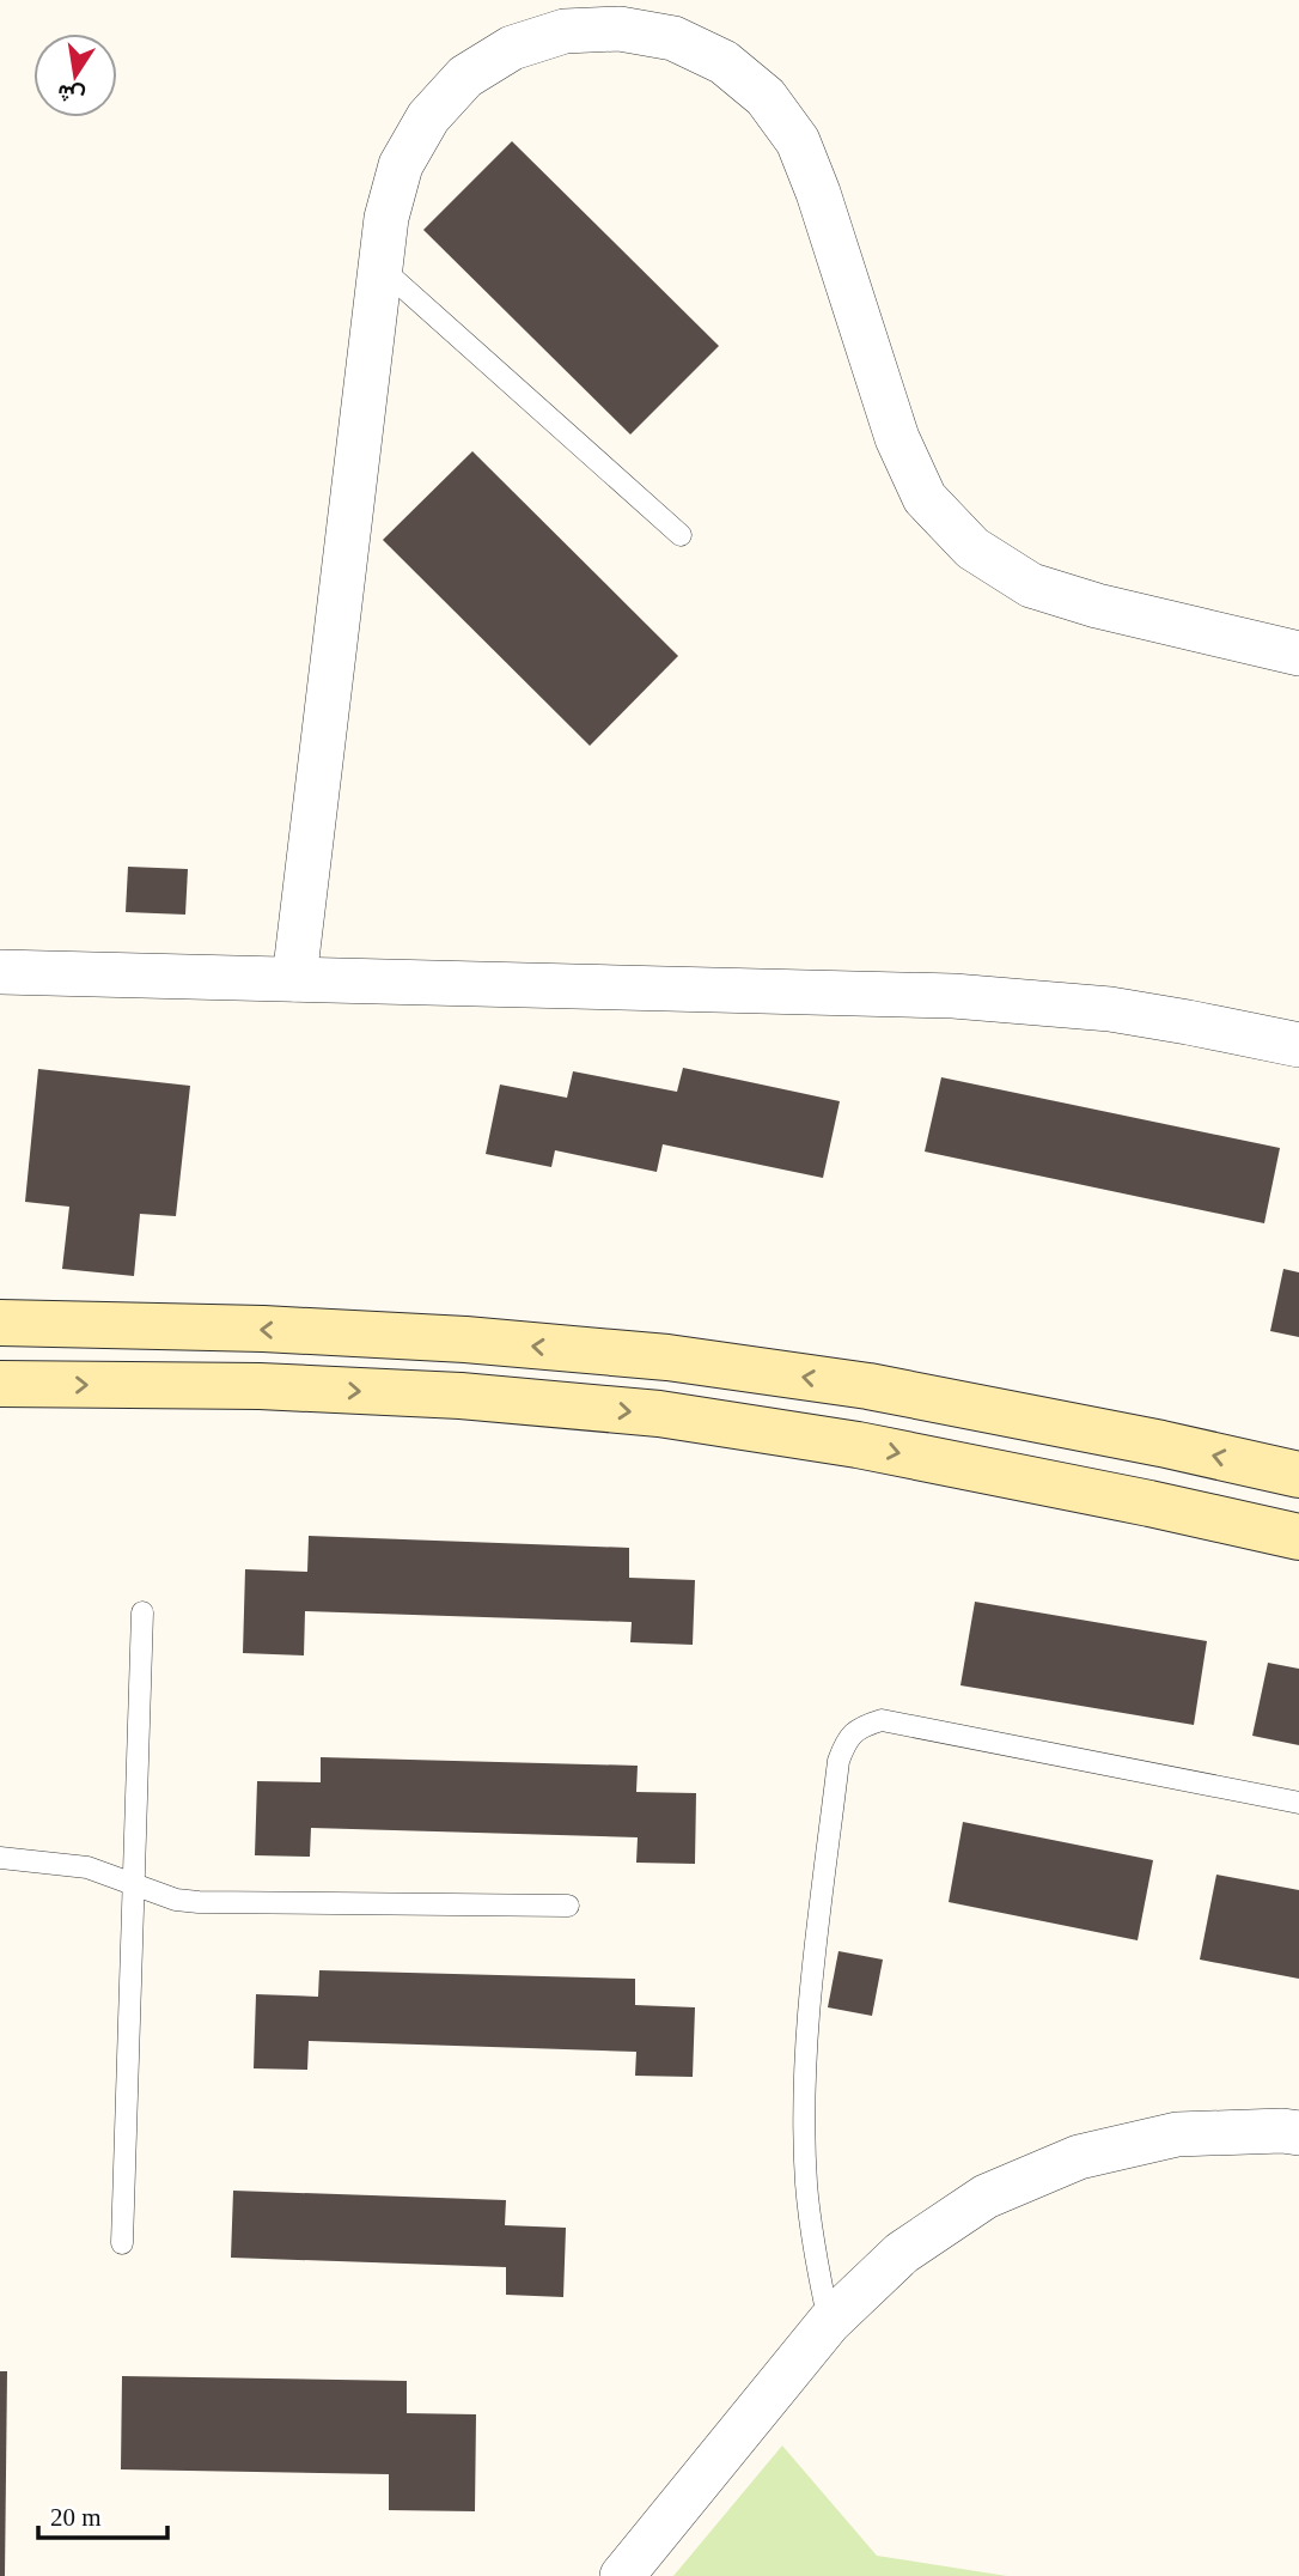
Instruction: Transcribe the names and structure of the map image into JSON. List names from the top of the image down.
{
  "scale_bar": "20 m",
  "north": "bottom"
}
